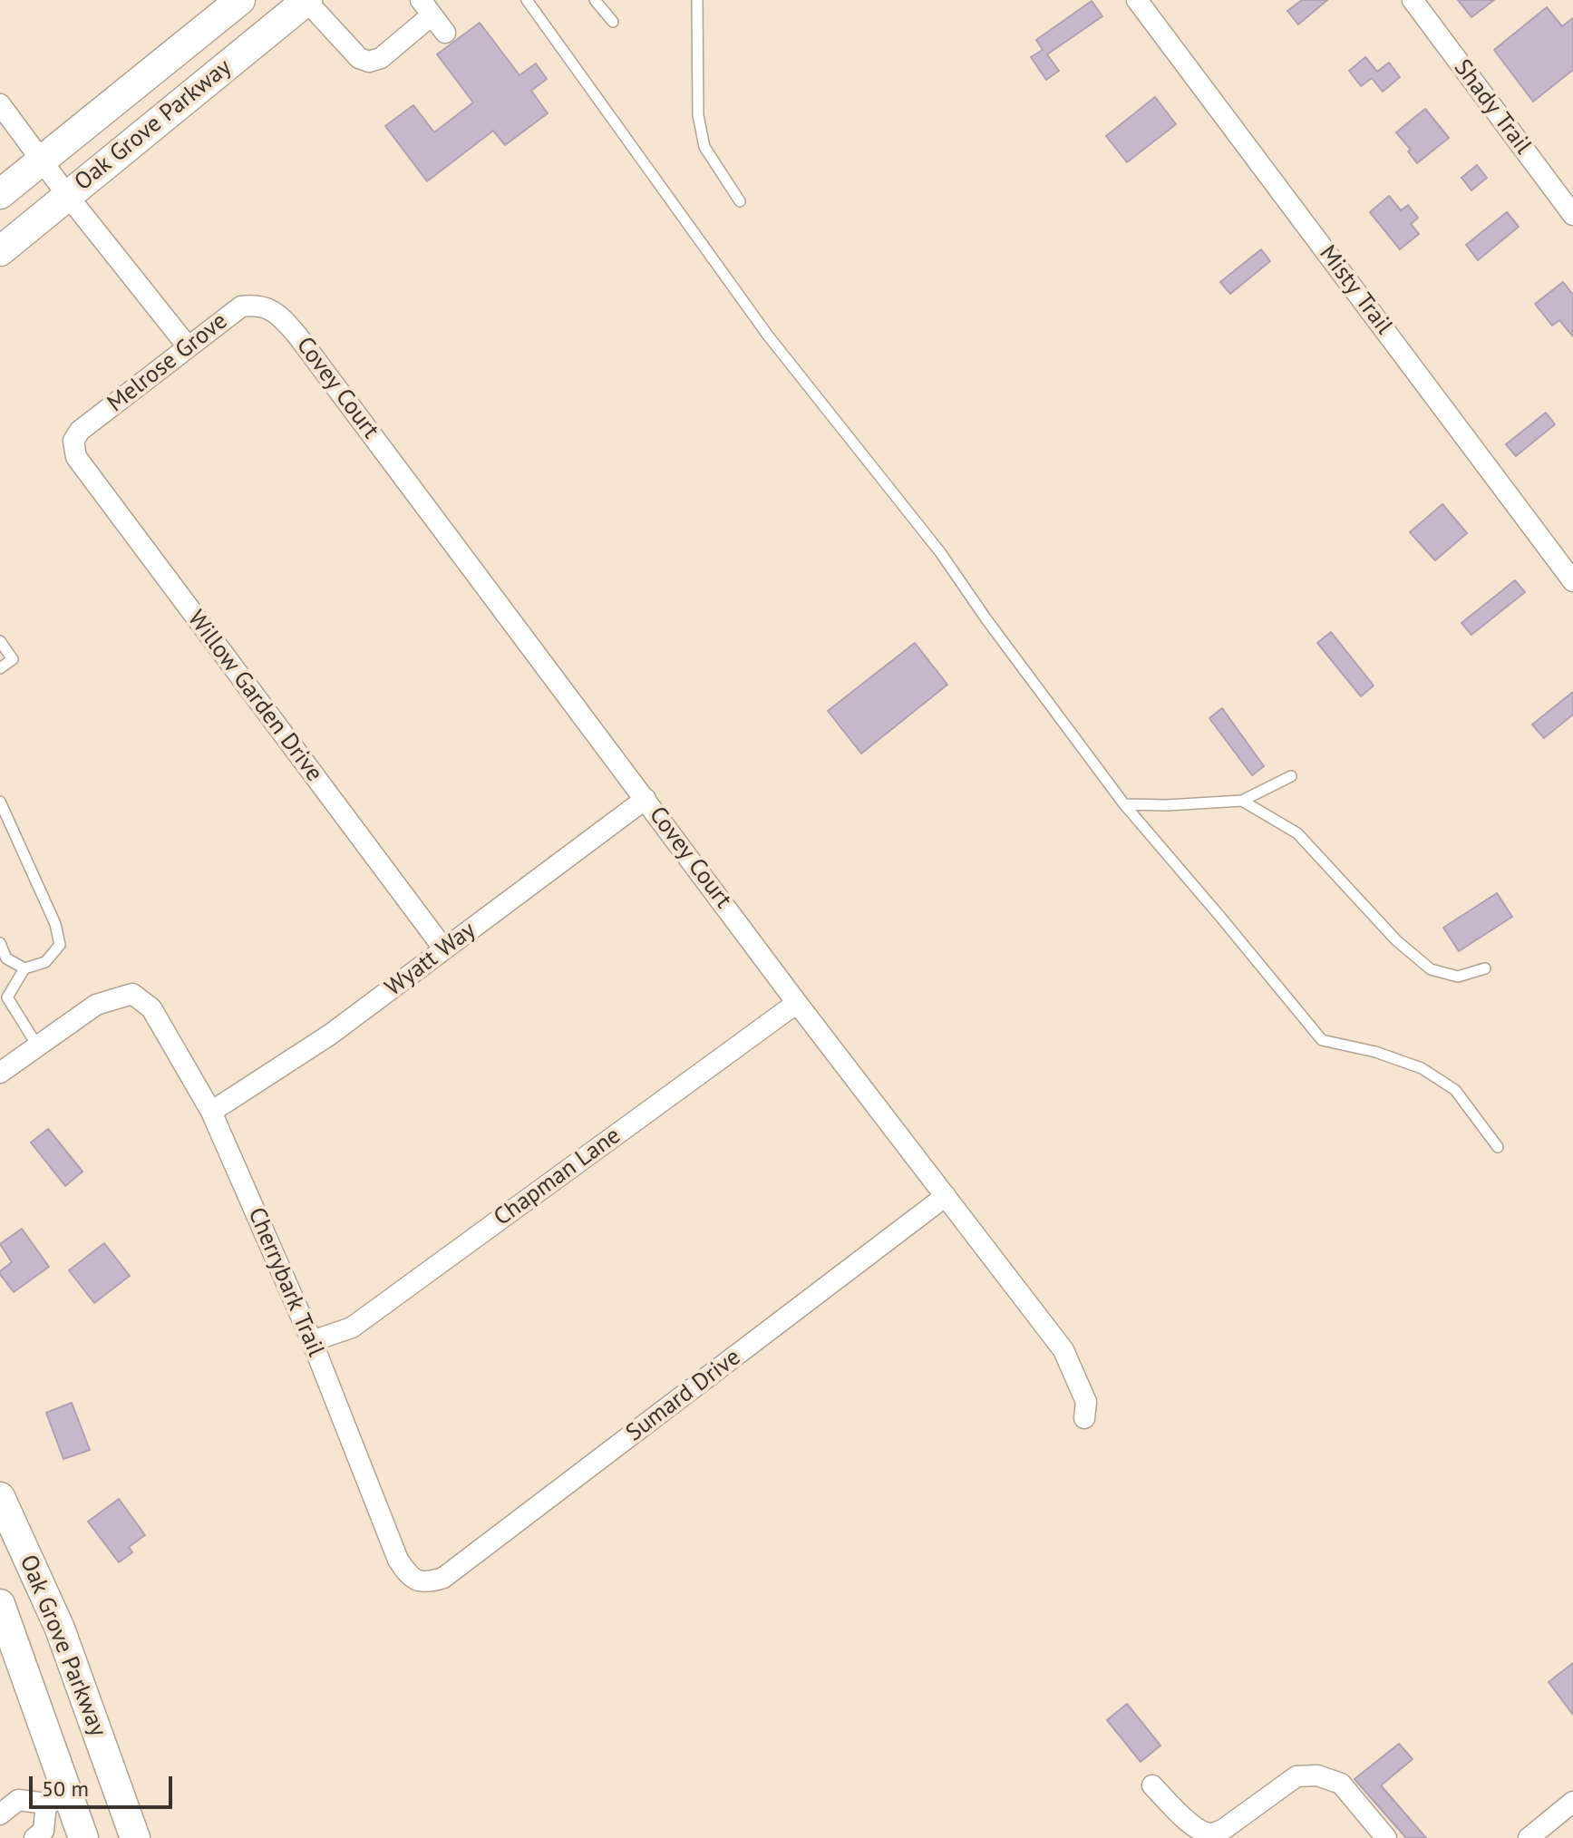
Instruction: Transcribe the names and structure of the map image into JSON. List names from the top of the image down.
{
  "streets": {
    "main road": ["Oak Grove Parkway"],
    "street": [
      "Shady Trail",
      "Misty Trail",
      "Melrose Grove",
      "Covey Court",
      "Willow Garden Drive",
      "Wyatt Way",
      "Chapman Lane",
      "Cherrybark Trail",
      "Sumard Drive"
    ]
  },
  "crossings": [
    ["Melrose Grove", "Covey Court"],
    ["Melrose Grove", "Willow Garden Drive"],
    ["Covey Court", "Wyatt Way"],
    ["Covey Court", "Chapman Lane"],
    ["Covey Court", "Sumard Drive"],
    ["Willow Garden Drive", "Wyatt Way"],
    ["Wyatt Way", "Cherrybark Trail"],
    ["Chapman Lane", "Cherrybark Trail"],
    ["Cherrybark Trail", "Sumard Drive"]
  ],
  "scale_bar": "50 m"
}
